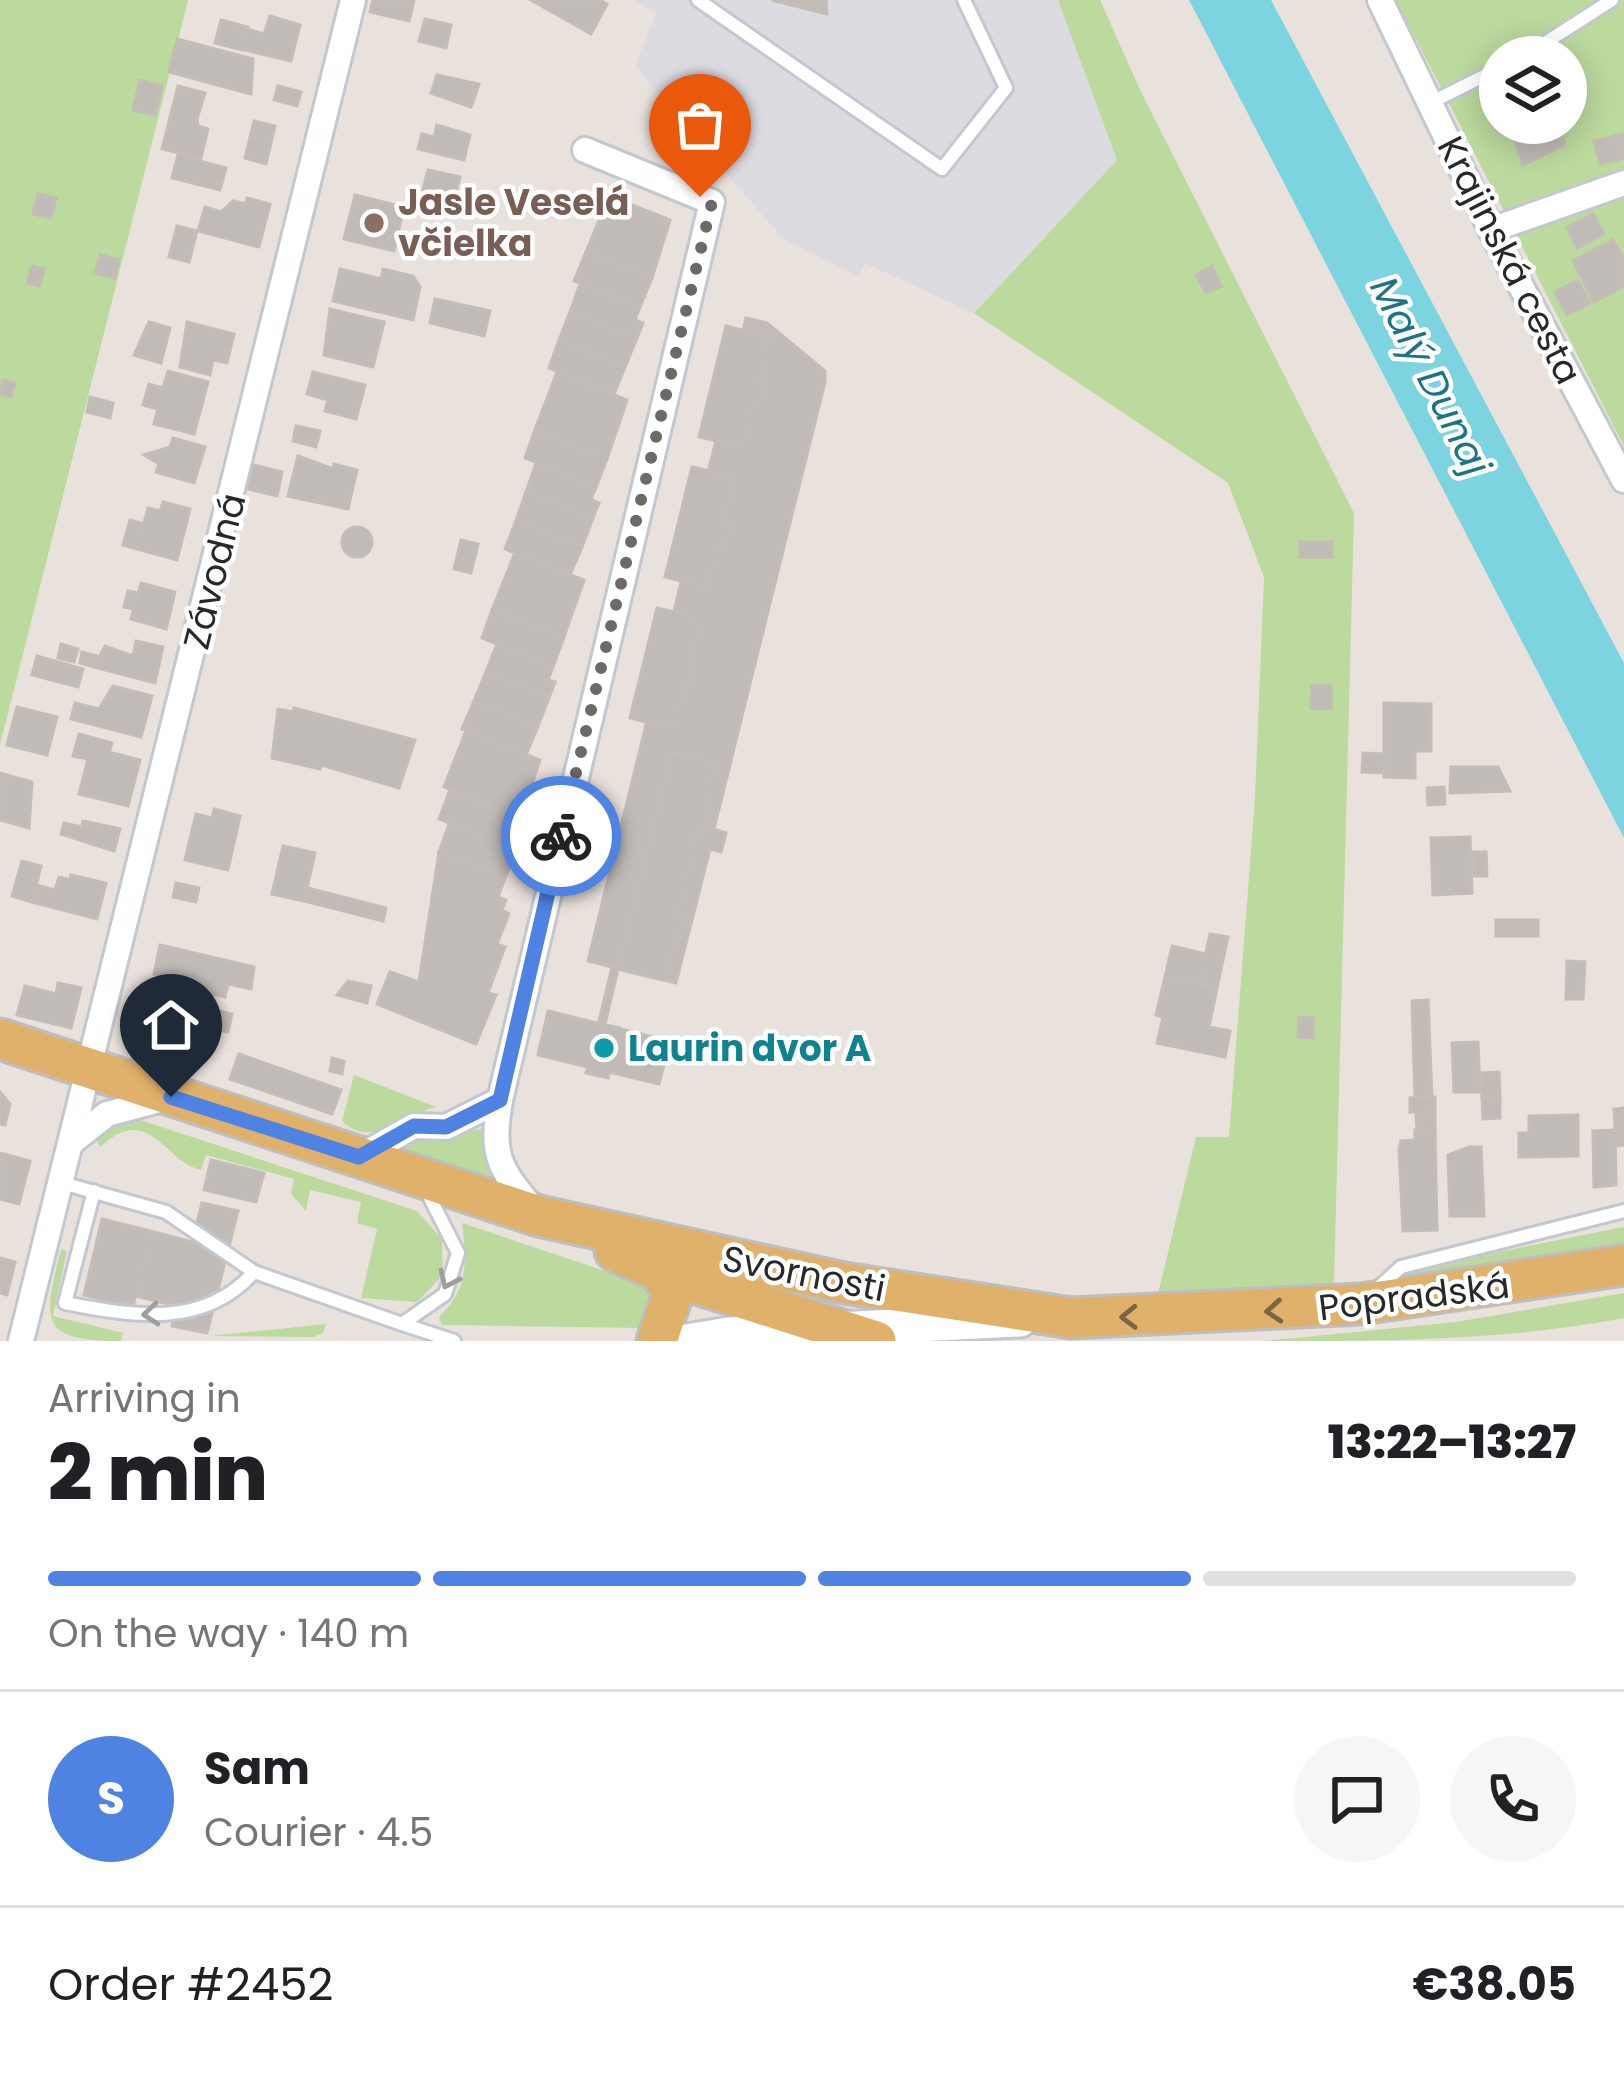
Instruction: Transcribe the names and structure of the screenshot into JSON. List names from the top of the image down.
{
  "streets": {
    "main road": ["Svornosti", "Popradská"],
    "street": ["Krajinská cesta", "Závodná"]
  },
  "crossings": [
    ["Závodná", "Svornosti"],
    ["Svornosti", "Popradská"]
  ],
  "water": ["Malý Dunaj"],
  "places": ["Jasle Veselá včielka", "Laurin dvor A"],
  "page": {
    "heading": ["2 min", "Arriving in", "13:22–13:27"],
    "panel": [
      "Sam",
      "Courier · 4.5",
      "Order #2452",
      "€38.05"
    ],
    "bar": "On the way · 140 m",
    "round": "S"
  }
}
